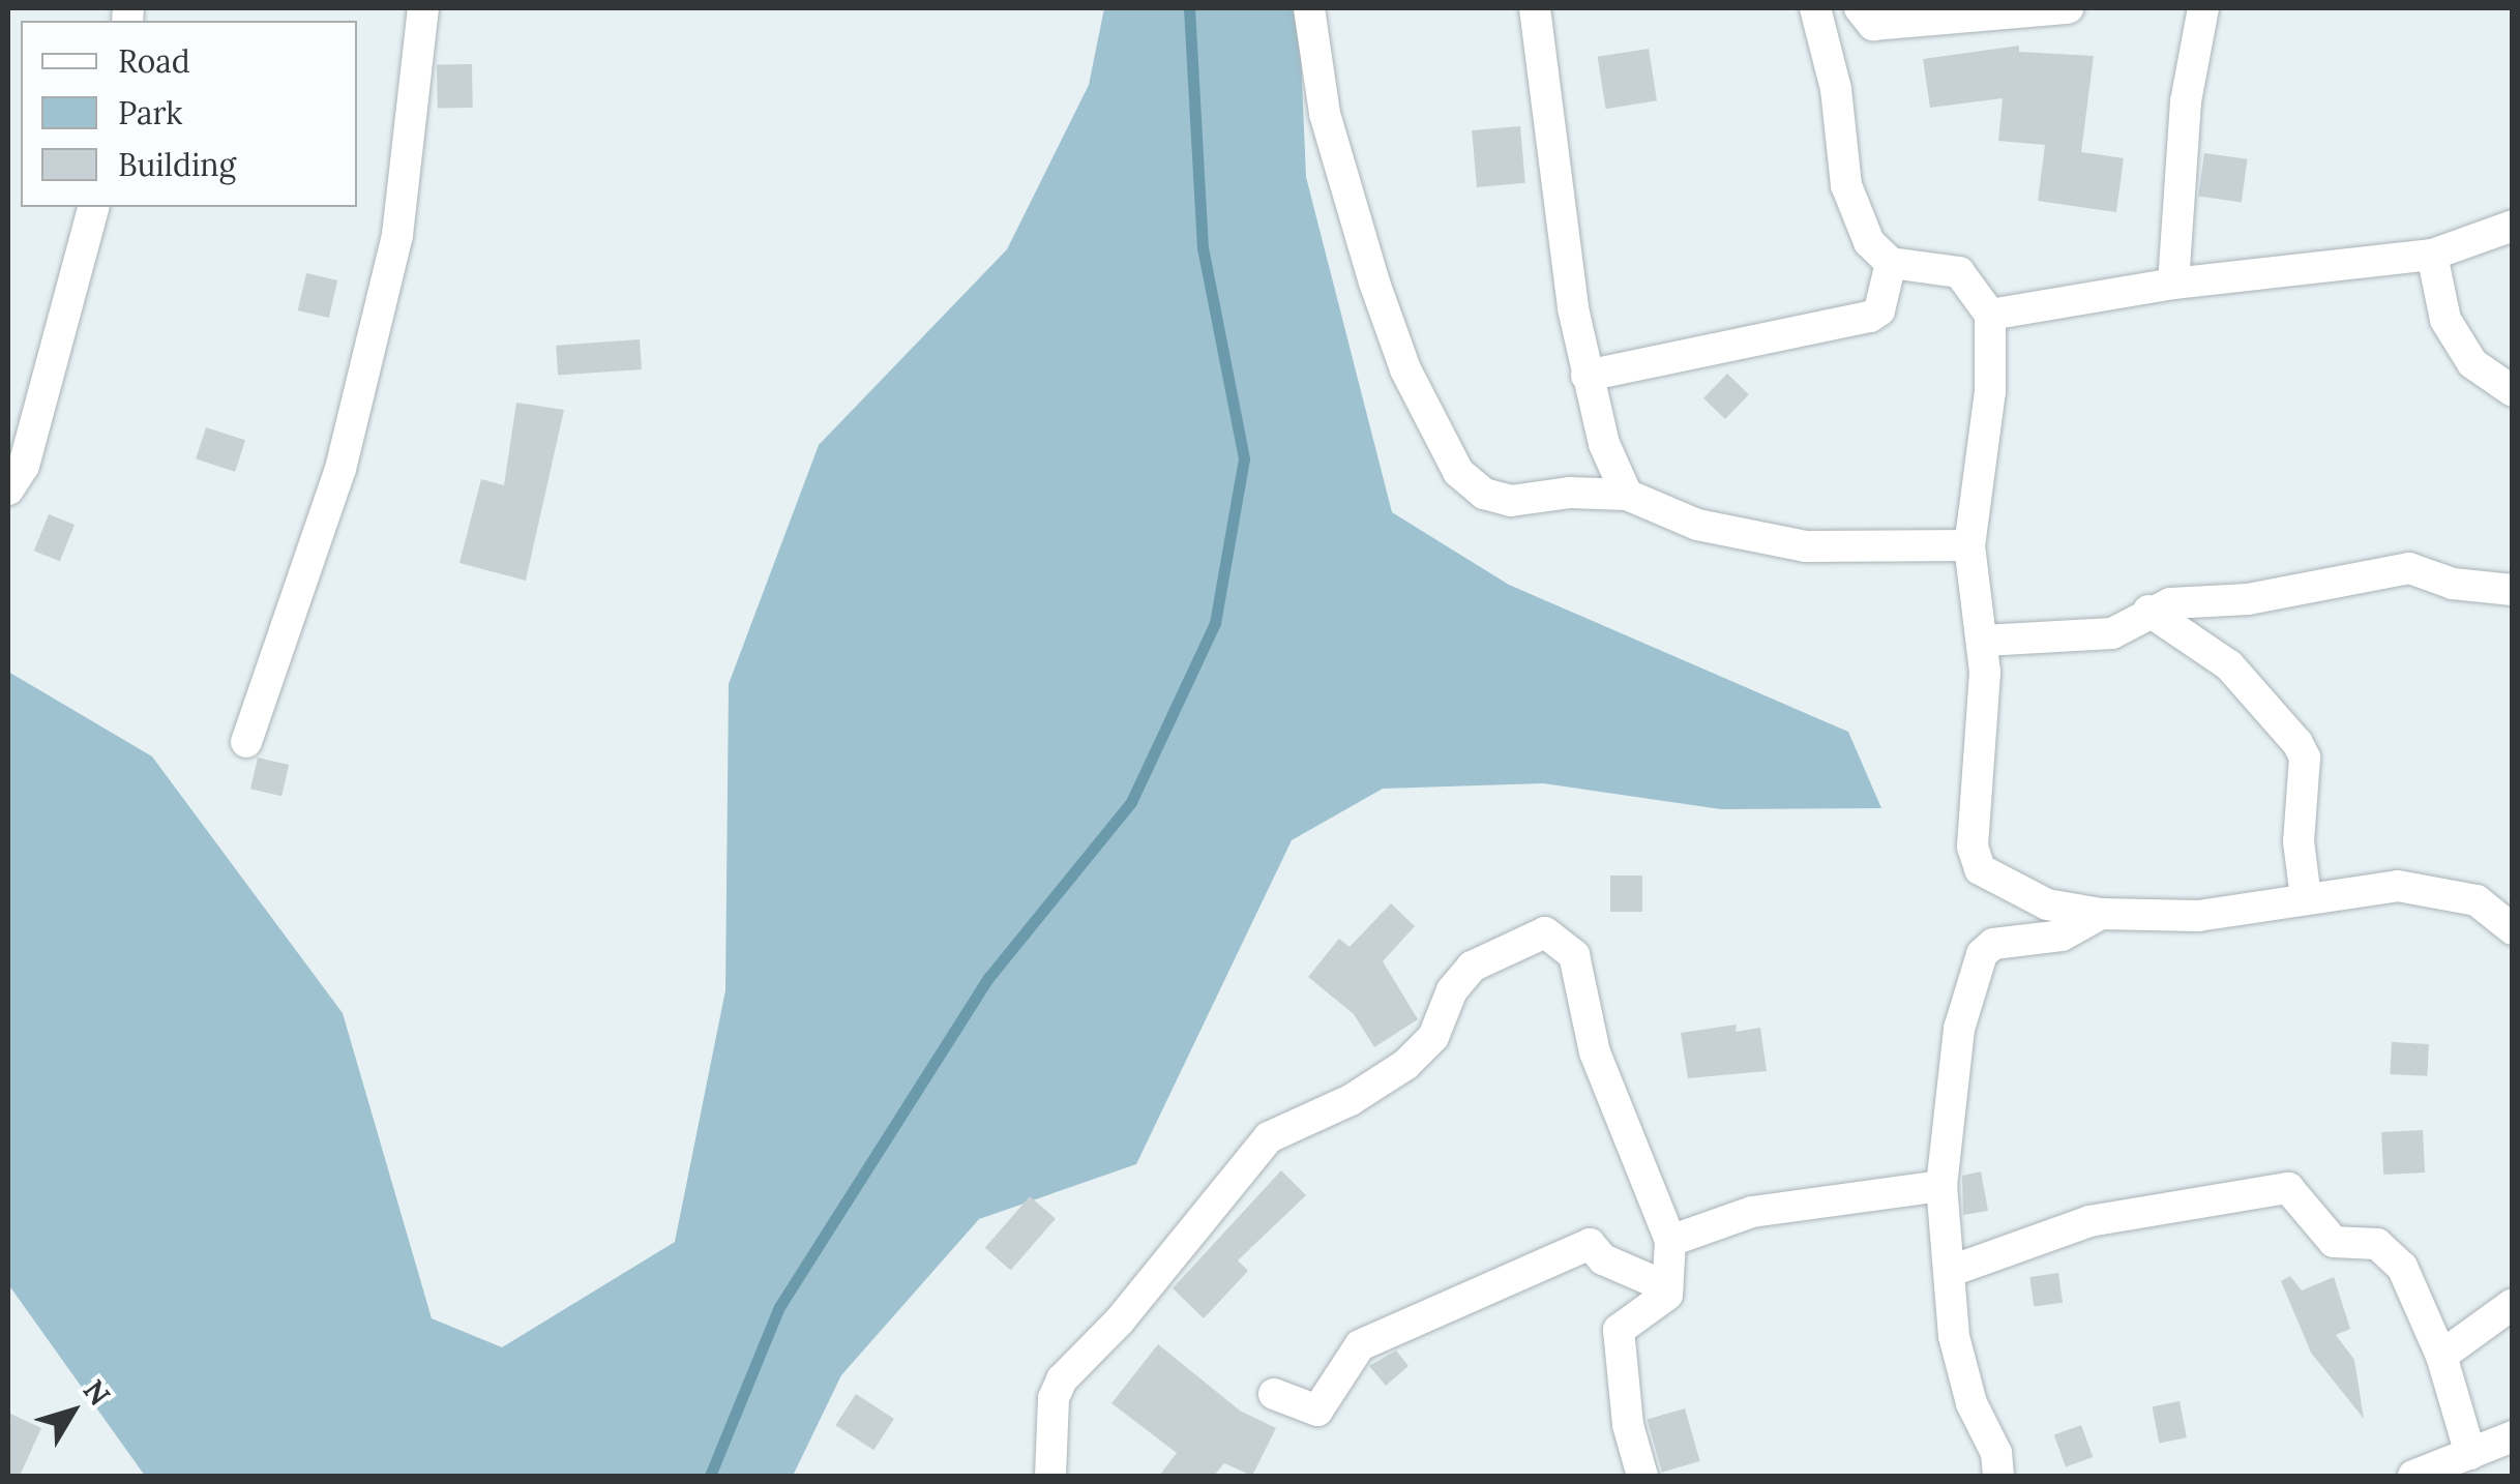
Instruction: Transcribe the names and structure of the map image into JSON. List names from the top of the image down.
{
  "legend": ["Road", "Park", "Building"],
  "north": "top right"
}
